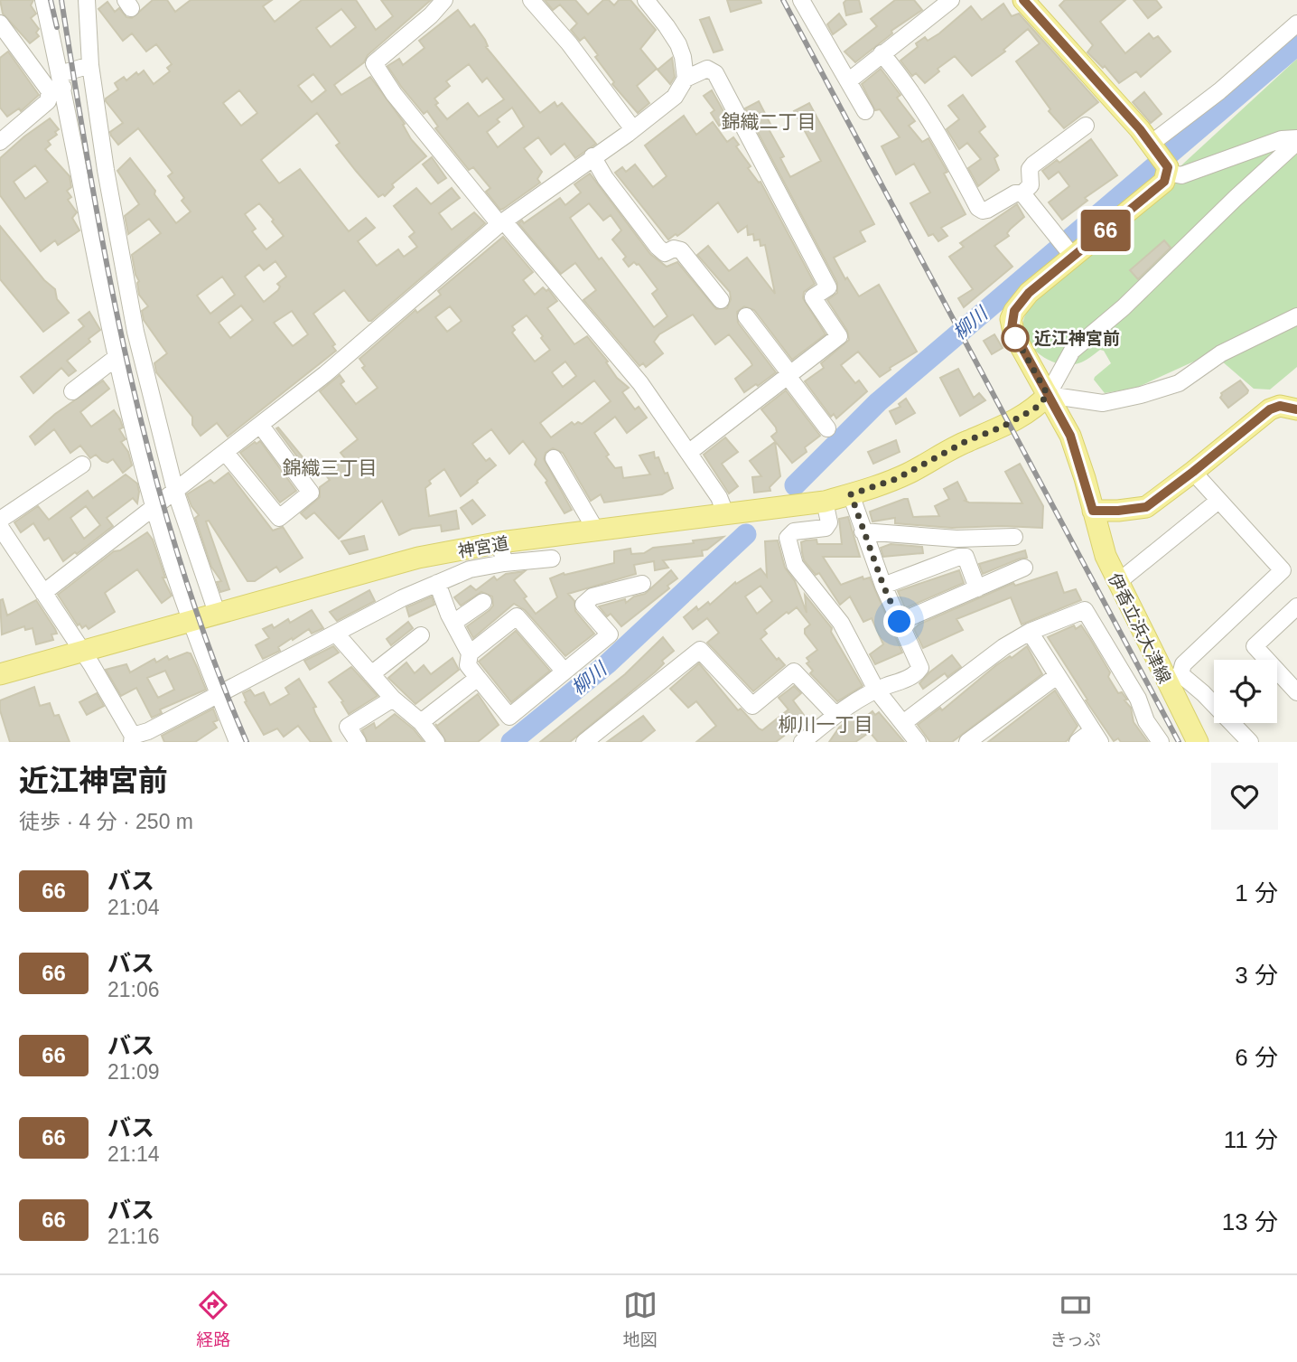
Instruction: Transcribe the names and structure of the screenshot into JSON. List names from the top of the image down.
{
  "streets": {
    "main road": ["神宮道", "伊香立浜大津線"]
  },
  "crossings": [
    ["神宮道", "伊香立浜大津線"]
  ],
  "districts": ["錦織二丁目", "錦織三丁目", "柳川一丁目"],
  "water": ["柳川"],
  "places": ["近江神宮前"],
  "lines": ["bus line 66"],
  "page": {
    "on_map": "66",
    "heading": ["近江神宮前", "徒歩 · 4 分 · 250 m"],
    "list": [
      {
        "mark": "66",
        "name": "バス",
        "note": "21:04",
        "value": "1 分"
      },
      {
        "mark": "66",
        "name": "バス",
        "note": "21:06",
        "value": "3 分"
      },
      {
        "mark": "66",
        "name": "バス",
        "note": "21:09",
        "value": "6 分"
      },
      {
        "mark": "66",
        "name": "バス",
        "note": "21:14",
        "value": "11 分"
      },
      {
        "mark": "66",
        "name": "バス",
        "note": "21:16",
        "value": "13 分"
      }
    ],
    "tabs": ["経路", "地図", "きっぷ"]
  }
}
